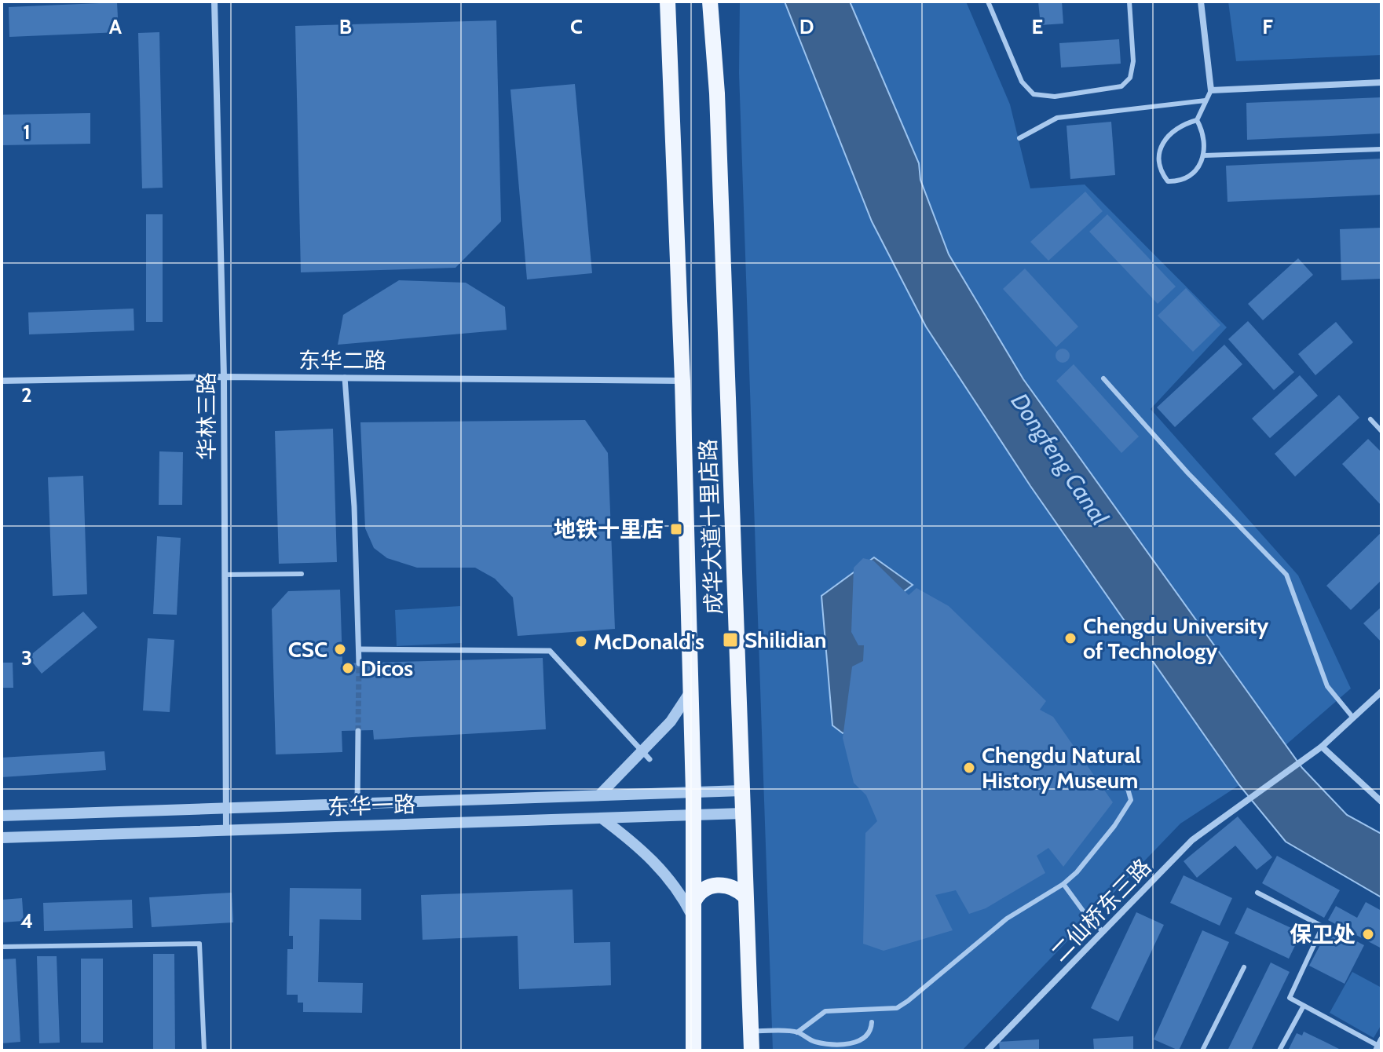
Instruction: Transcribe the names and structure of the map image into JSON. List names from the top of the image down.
{
  "streets": {
    "main road": ["成华大道十里店路"],
    "street": [
      "东华二路",
      "华林三路",
      "东华一路",
      "二仙桥东三路"
    ]
  },
  "crossings": [
    ["东华二路", "华林三路"],
    ["东华二路", "成华大道十里店路"],
    ["华林三路", "东华一路"],
    ["成华大道十里店路", "东华一路"]
  ],
  "water": ["Dongfeng Canal"],
  "places": {
    "transit": ["地铁十里店", "Shilidian"],
    "other": [
      "Chengdu University of Technology",
      "McDonald's",
      "CSC",
      "Dicos",
      "Chengdu Natural History Museum",
      "保卫处"
    ]
  },
  "grid": {
    "columns": [
      "A",
      "B",
      "C",
      "D",
      "E",
      "F"
    ],
    "rows": [
      "1",
      "2",
      "3",
      "4"
    ]
  }
}
